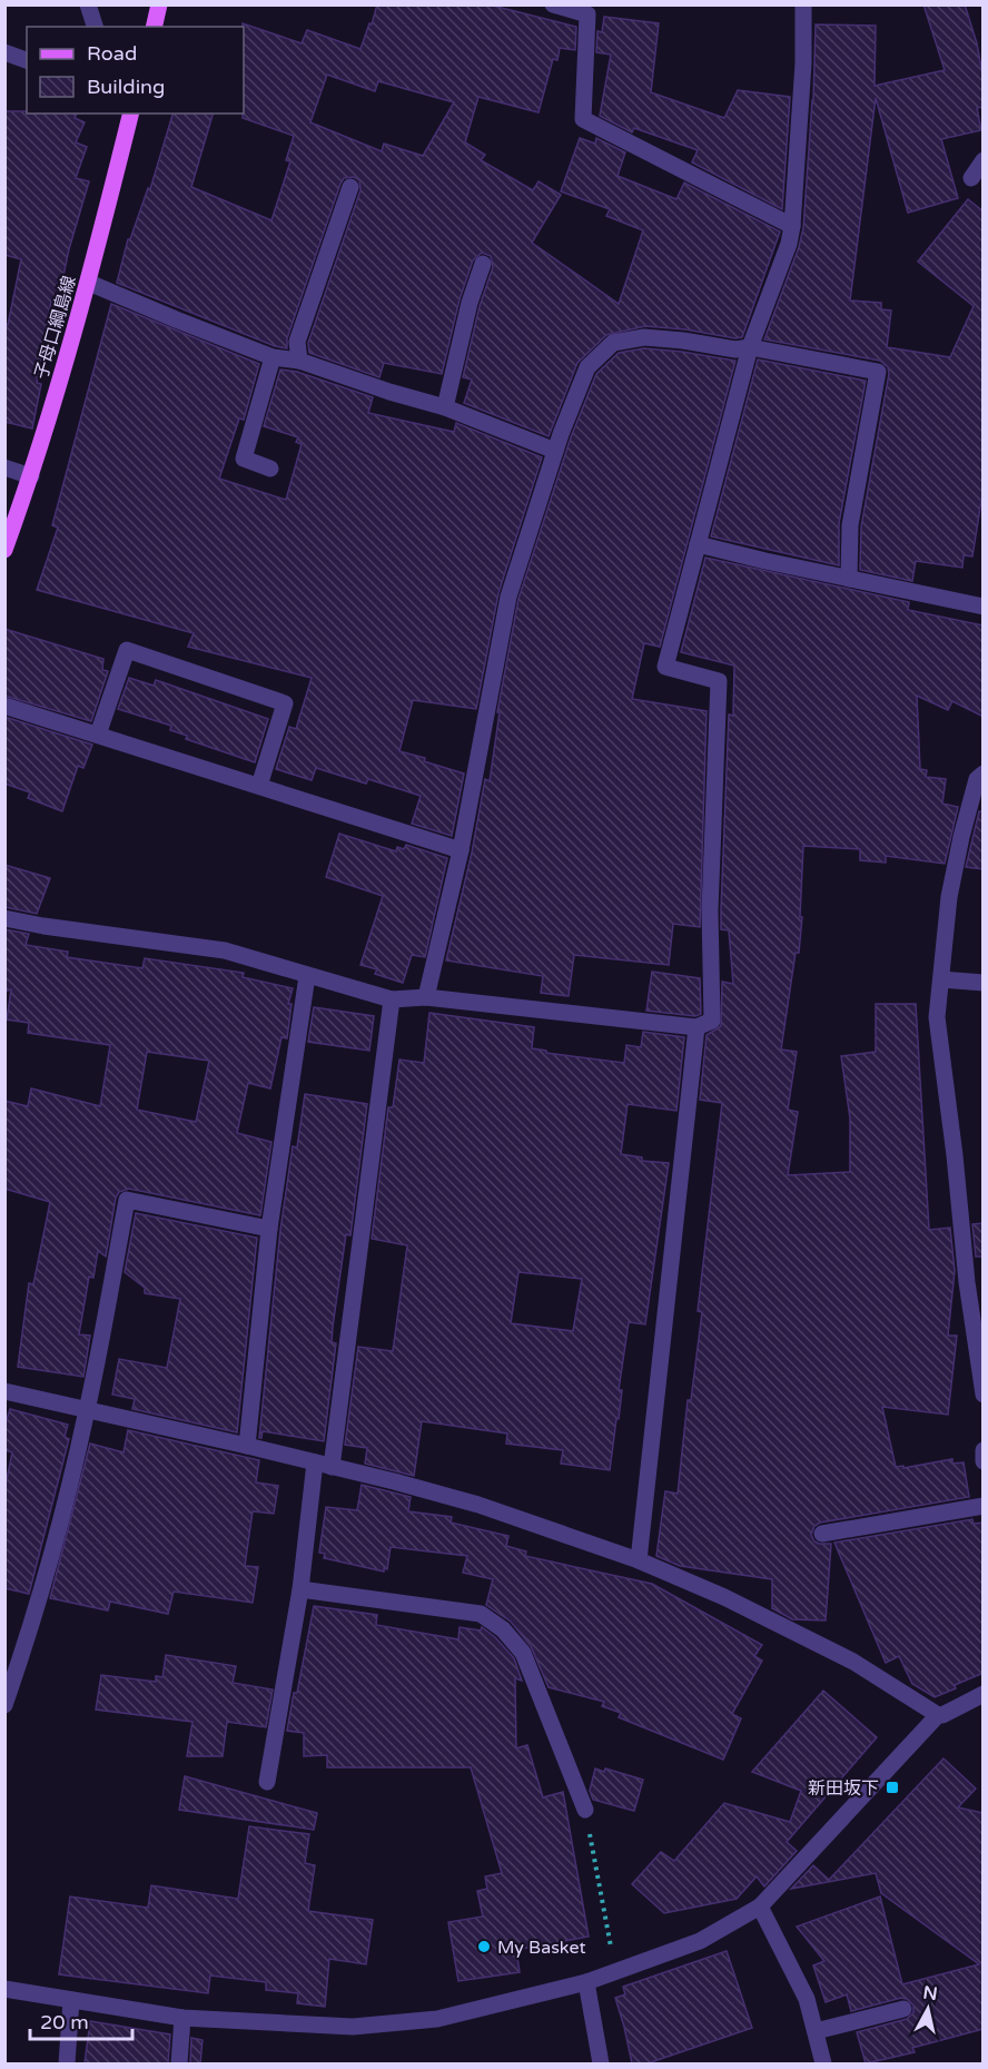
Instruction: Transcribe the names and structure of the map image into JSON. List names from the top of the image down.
{
  "streets": {
    "main road": ["子母口綱島線"]
  },
  "places": {
    "transit": ["新田坂下"],
    "other": ["My Basket"]
  },
  "legend": ["Road", "Building"],
  "scale_bar": "20 m",
  "north": "top"
}
